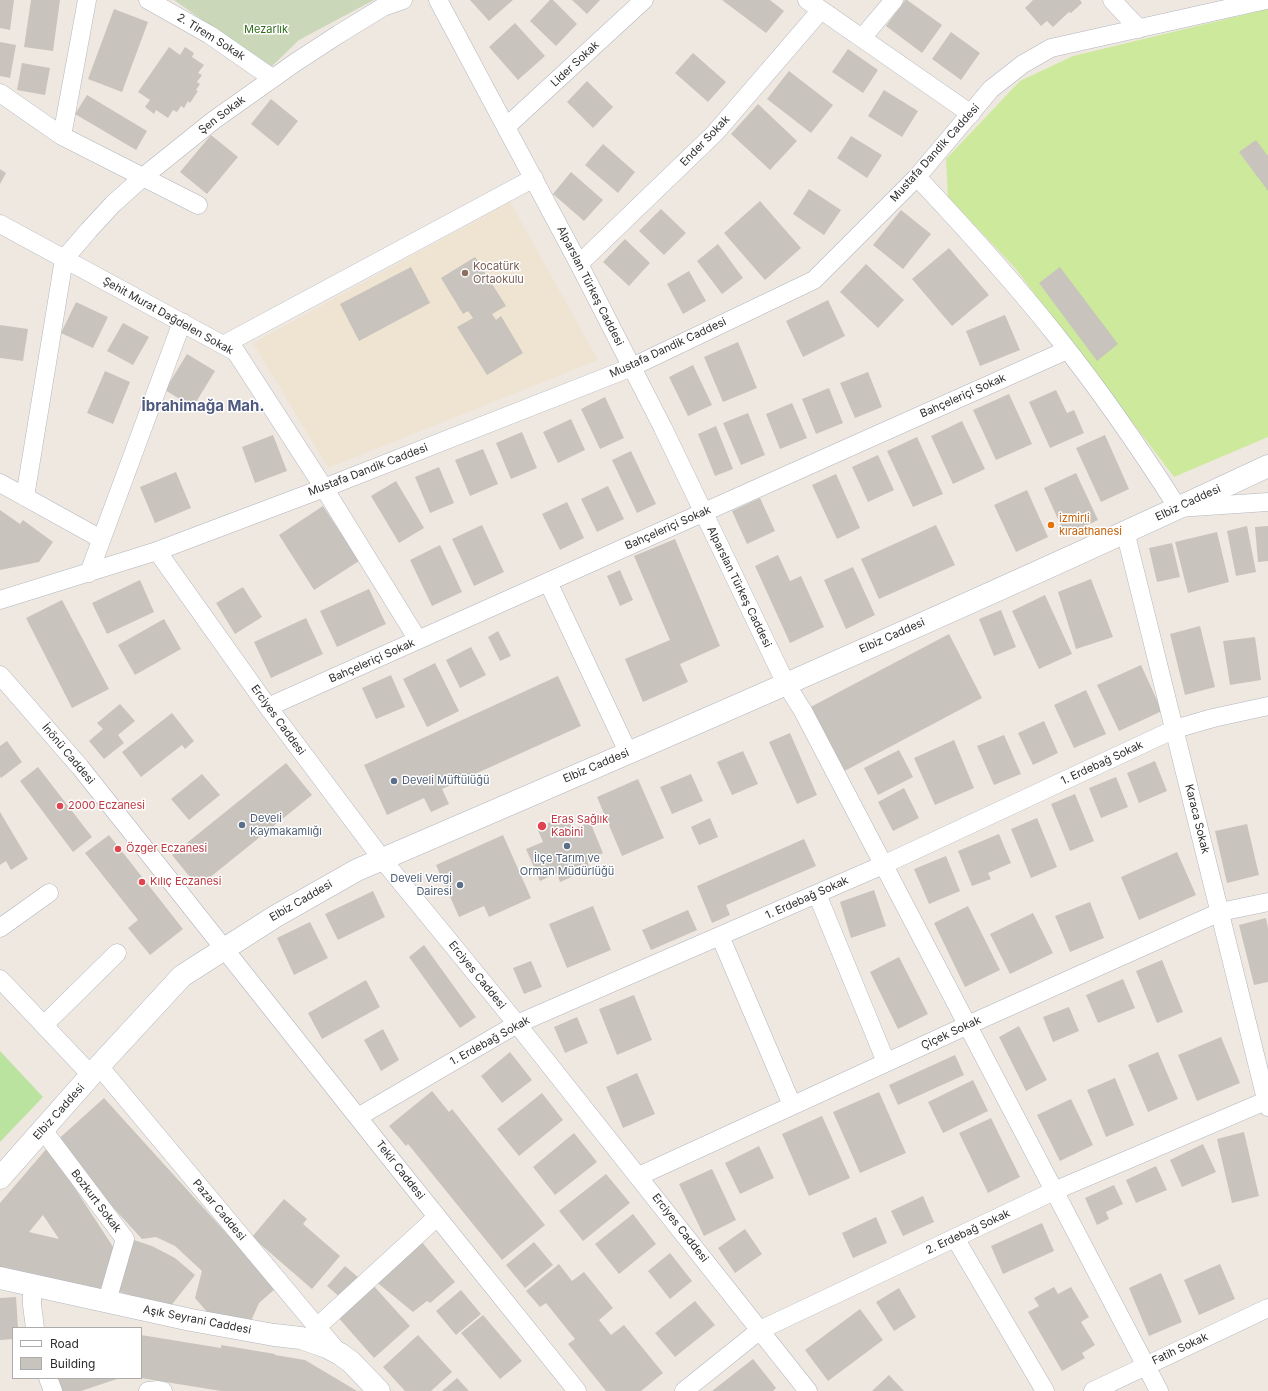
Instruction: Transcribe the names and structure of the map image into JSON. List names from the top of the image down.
{
  "streets": {
    "street": [
      "2. Tirem Sokak",
      "Lider Sokak",
      "Şen Sokak",
      "Ender Sokak",
      "Mustafa Dandik Caddesi",
      "Alparslan Türkeş Caddesi",
      "Şehit Murat Dağdelen Sokak",
      "Bahçeleriçi Sokak",
      "Elbiz Caddesi",
      "Erciyes Caddesi",
      "İnönü Caddesi",
      "1. Erdebağ Sokak",
      "Karaca Sokak",
      "Çiçek Sokak",
      "Tekir Caddesi",
      "Bozkurt Sokak",
      "Pazar Caddesi",
      "2. Erdebağ Sokak",
      "Aşık Seyrani Caddesi",
      "Fatih Sokak"
    ]
  },
  "crossings": [
    ["2. Tirem Sokak", "Şen Sokak"],
    ["Lider Sokak", "Alparslan Türkeş Caddesi"],
    ["Şen Sokak", "Şehit Murat Dağdelen Sokak"],
    ["Ender Sokak", "Alparslan Türkeş Caddesi"],
    ["Mustafa Dandik Caddesi", "Alparslan Türkeş Caddesi"],
    ["Mustafa Dandik Caddesi", "Şehit Murat Dağdelen Sokak"],
    ["Mustafa Dandik Caddesi", "Erciyes Caddesi"],
    ["Alparslan Türkeş Caddesi", "Bahçeleriçi Sokak"],
    ["Alparslan Türkeş Caddesi", "Elbiz Caddesi"],
    ["Alparslan Türkeş Caddesi", "1. Erdebağ Sokak"],
    ["Alparslan Türkeş Caddesi", "Çiçek Sokak"],
    ["Alparslan Türkeş Caddesi", "2. Erdebağ Sokak"],
    ["Alparslan Türkeş Caddesi", "Fatih Sokak"],
    ["Şehit Murat Dağdelen Sokak", "Bahçeleriçi Sokak"],
    ["Bahçeleriçi Sokak", "Erciyes Caddesi"],
    ["Elbiz Caddesi", "Erciyes Caddesi"],
    ["Elbiz Caddesi", "İnönü Caddesi"],
    ["Elbiz Caddesi", "Karaca Sokak"],
    ["Elbiz Caddesi", "Tekir Caddesi"],
    ["Elbiz Caddesi", "Bozkurt Sokak"],
    ["Elbiz Caddesi", "Pazar Caddesi"],
    ["Erciyes Caddesi", "1. Erdebağ Sokak"],
    ["Erciyes Caddesi", "Çiçek Sokak"],
    ["Erciyes Caddesi", "2. Erdebağ Sokak"],
    ["İnönü Caddesi", "Tekir Caddesi"],
    ["1. Erdebağ Sokak", "Karaca Sokak"],
    ["1. Erdebağ Sokak", "Tekir Caddesi"],
    ["Karaca Sokak", "Çiçek Sokak"],
    ["Karaca Sokak", "2. Erdebağ Sokak"],
    ["Bozkurt Sokak", "Aşık Seyrani Caddesi"],
    ["Pazar Caddesi", "Aşık Seyrani Caddesi"]
  ],
  "districts": ["İbrahimağa Mah."],
  "parks": ["Mezarlık"],
  "places": [
    "Kocatürk Ortaokulu",
    "izmirli kıraathanesi",
    "Develi Müftülüğü",
    "2000 Eczanesi",
    "Develi Kaymakamlığı",
    "Eras Sağlık Kabini",
    "İlçe Tarım ve Orman Müdürlüğü",
    "Özger Eczanesi",
    "Kılıç Eczanesi",
    "Develi Vergi Dairesi"
  ],
  "legend": ["Road", "Building"]
}
